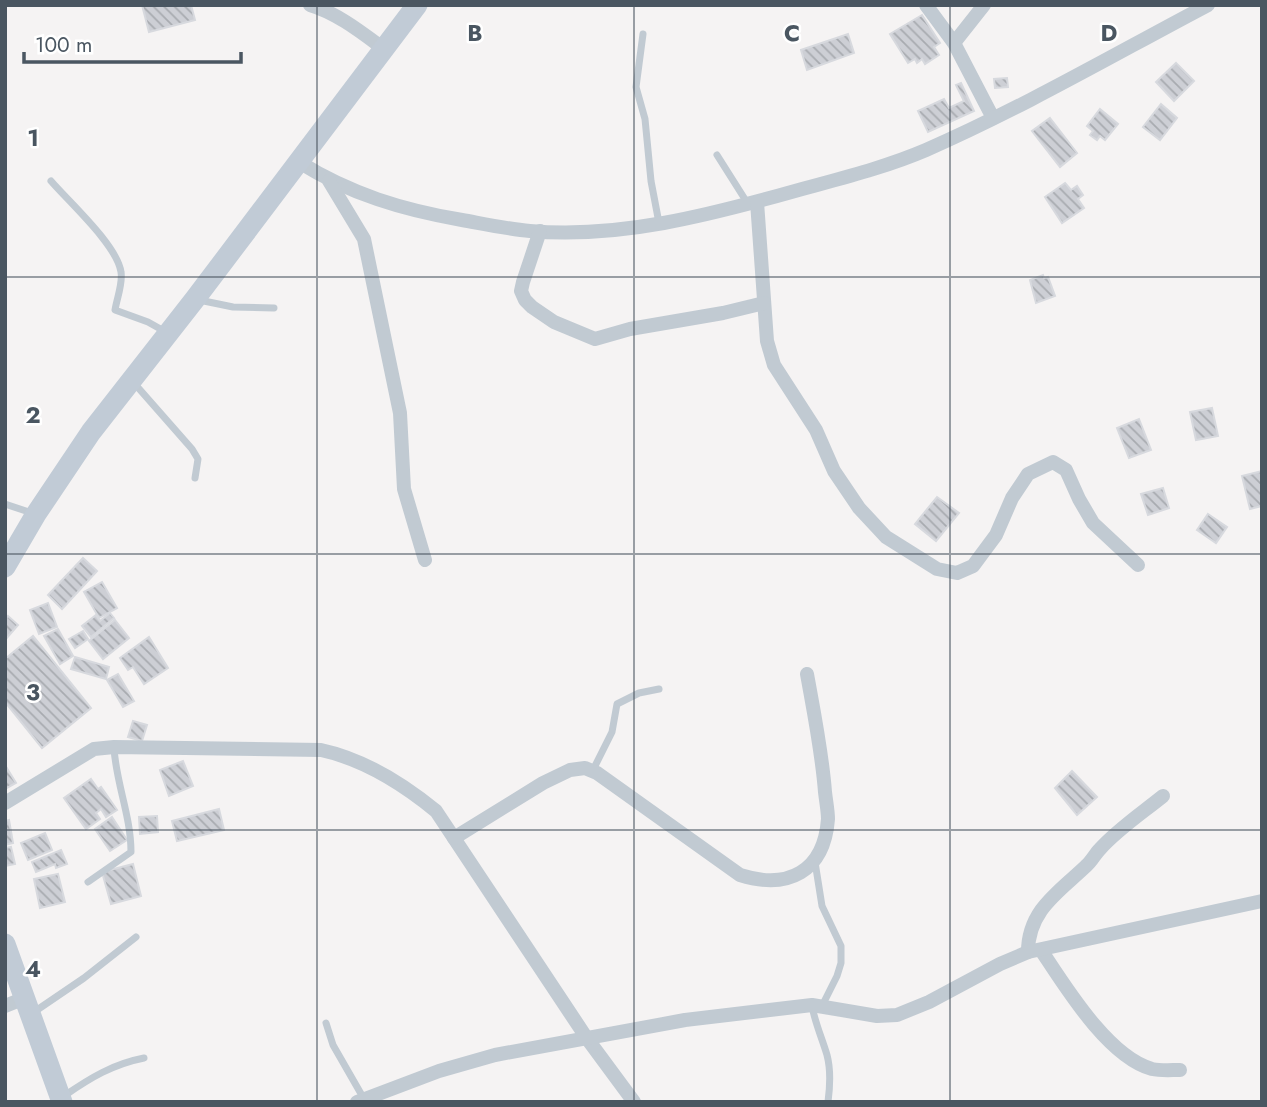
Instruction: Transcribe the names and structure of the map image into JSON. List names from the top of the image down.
{
  "scale_bar": "100 m",
  "grid": {
    "columns": ["B", "C", "D"],
    "rows": [
      "1",
      "2",
      "3",
      "4"
    ]
  }
}
